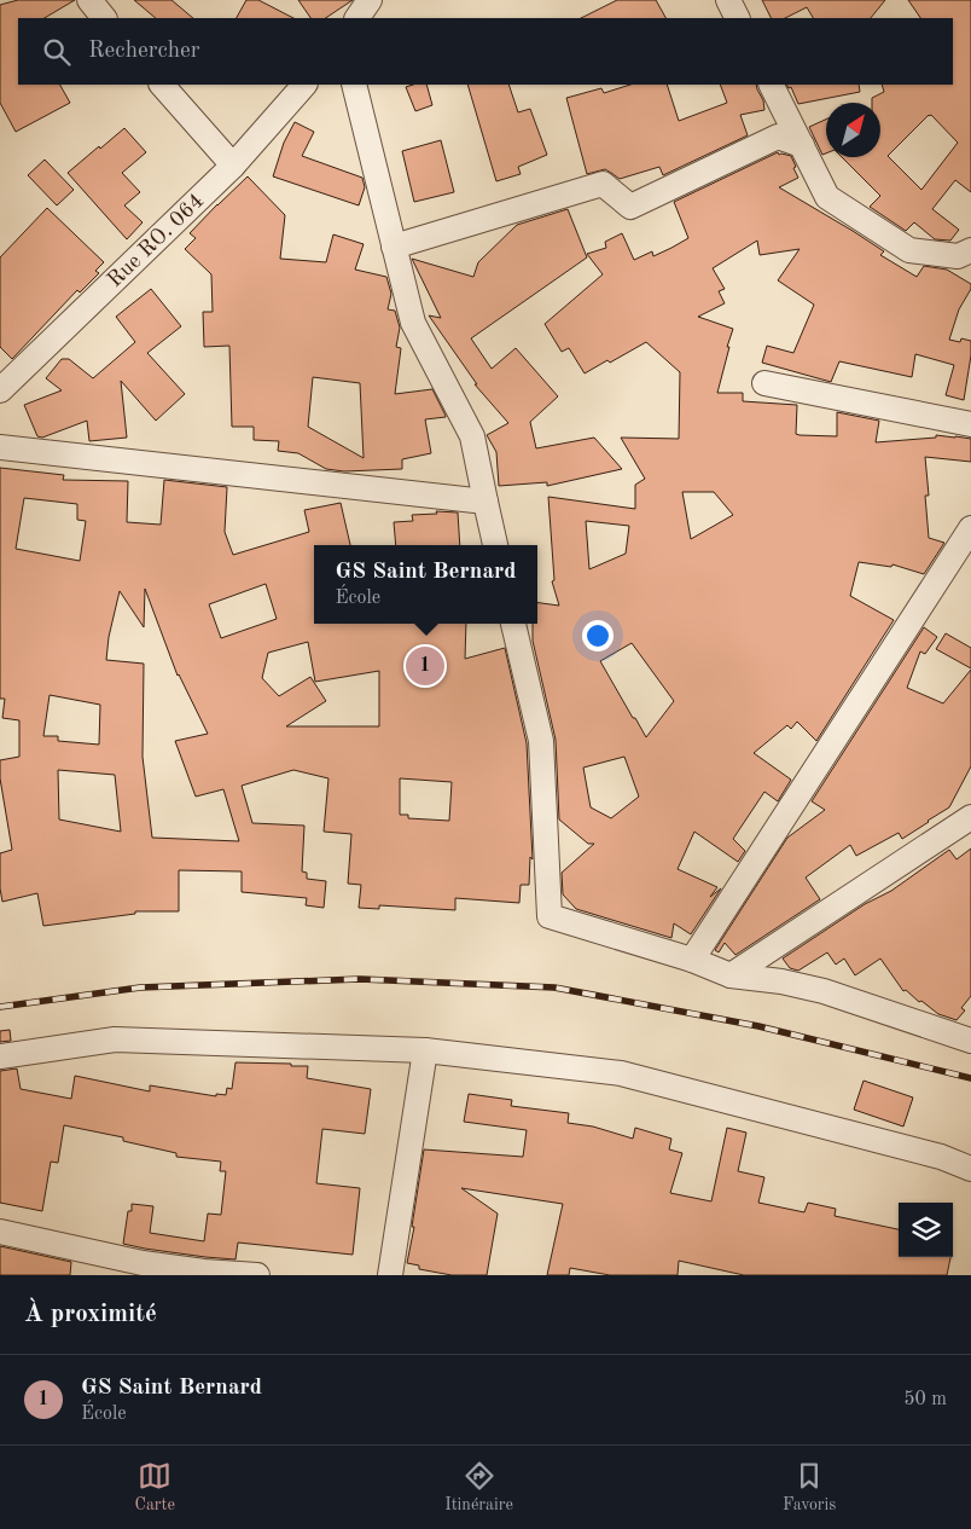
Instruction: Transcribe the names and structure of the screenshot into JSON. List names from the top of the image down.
{
  "streets": {
    "street": ["Rue RO. 064"]
  },
  "north": "top right",
  "page": {
    "search": "Rechercher",
    "popup": ["GS Saint Bernard", "École"],
    "pins": "1",
    "heading": "À proximité",
    "list": [
      {
        "mark": "1",
        "name": "GS Saint Bernard",
        "note": "École",
        "value": "50 m"
      }
    ],
    "nav": ["Carte", "Itinéraire", "Favoris"]
  }
}
